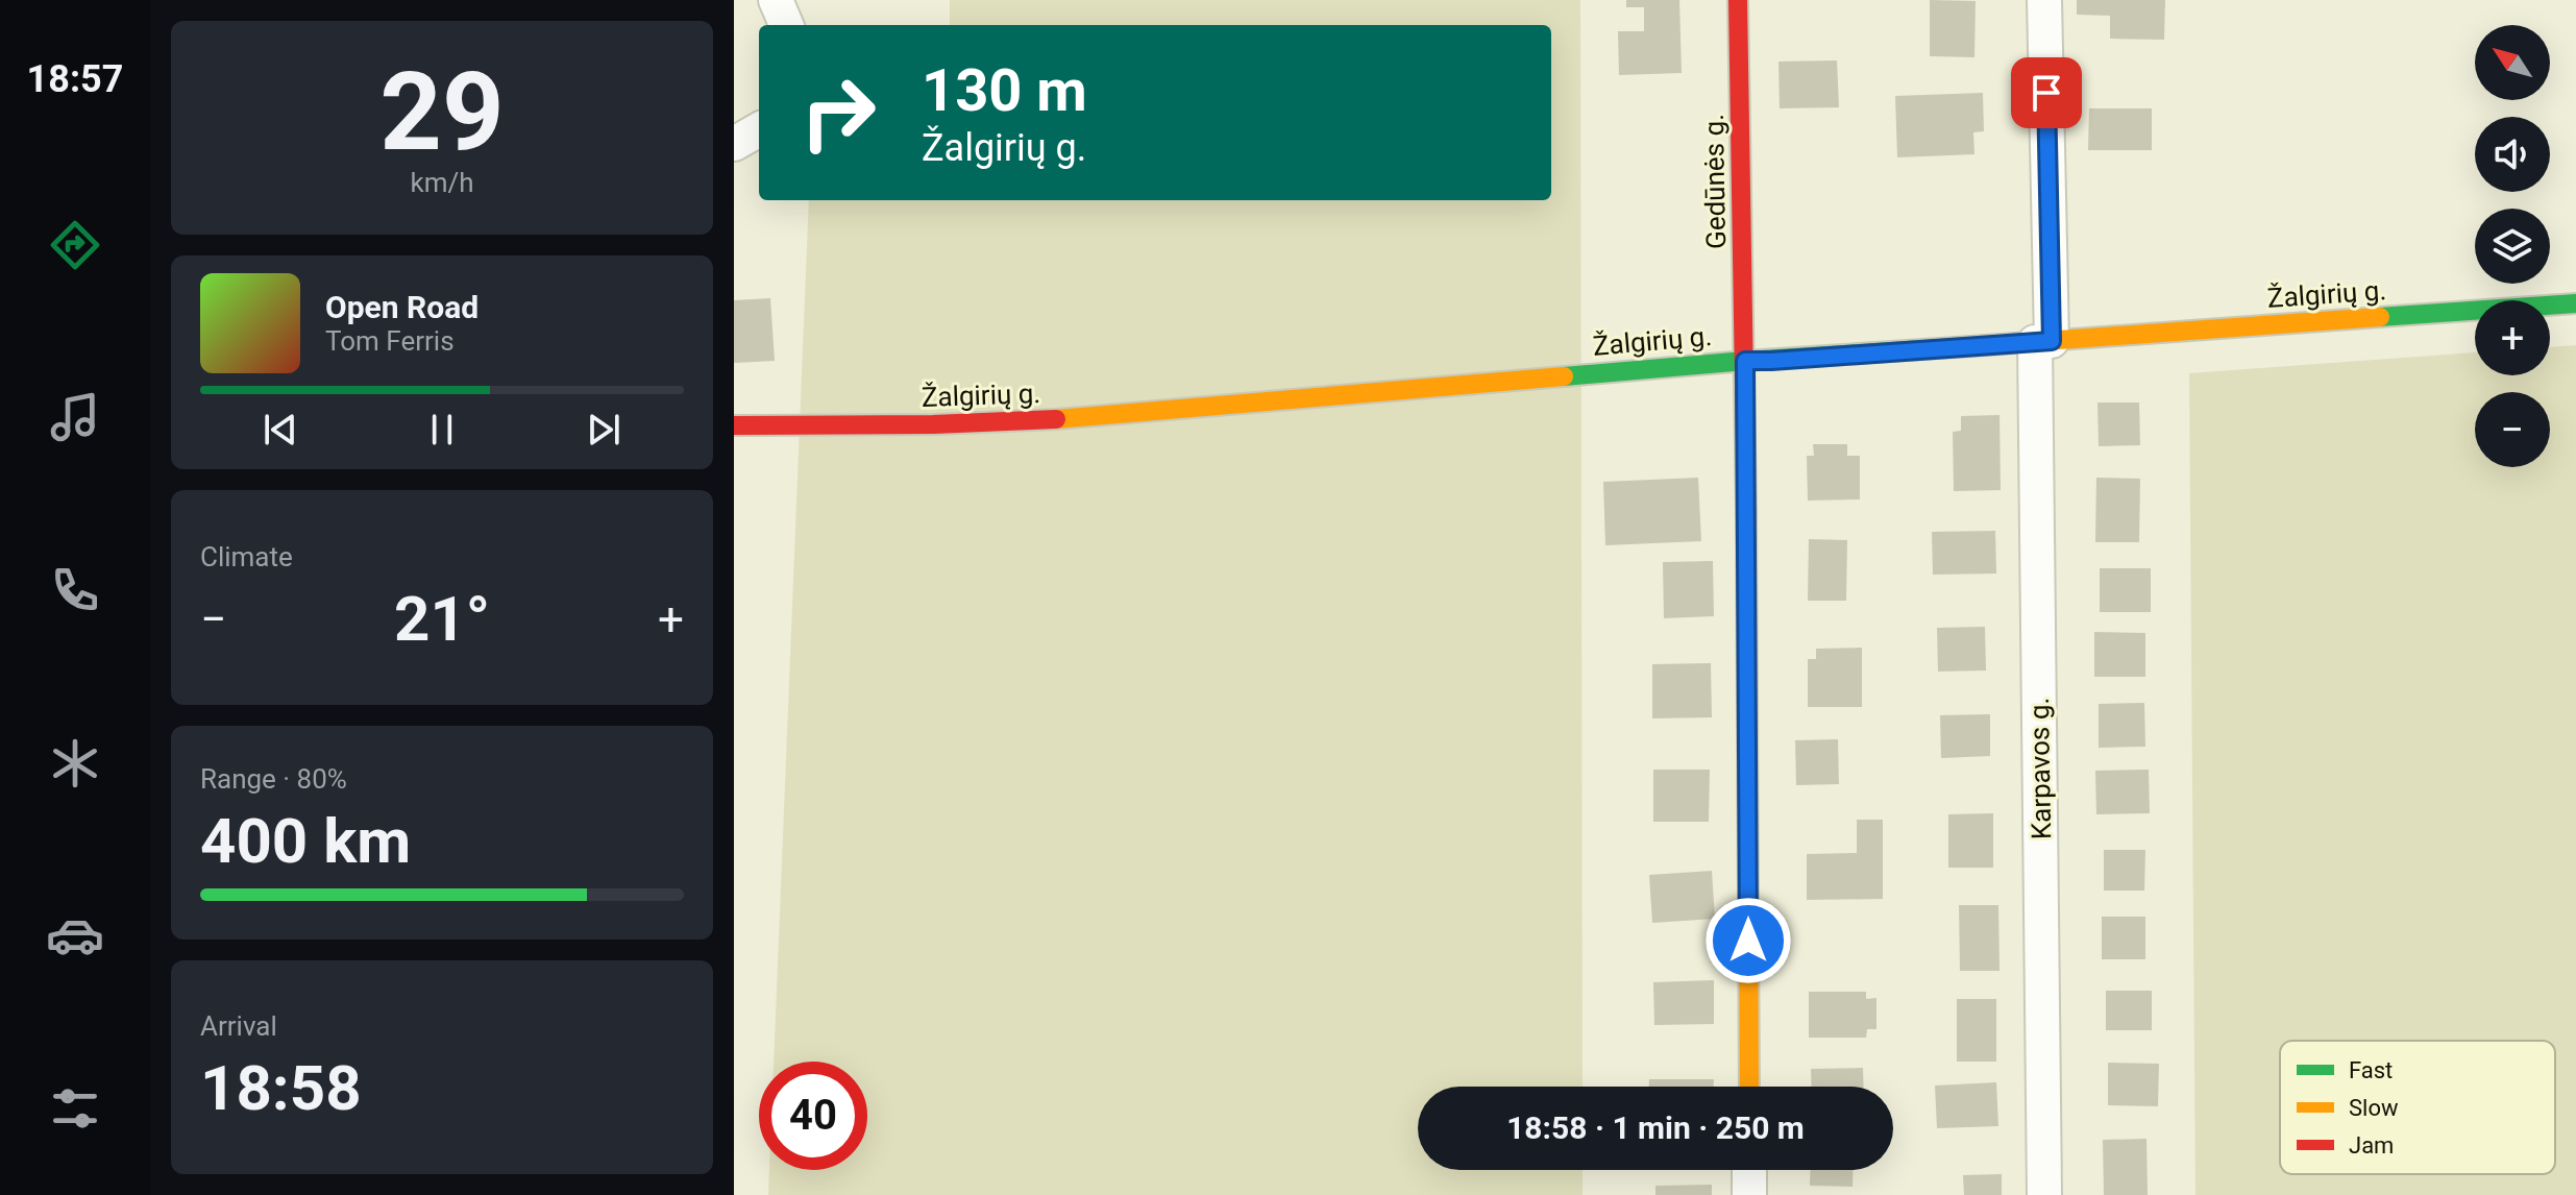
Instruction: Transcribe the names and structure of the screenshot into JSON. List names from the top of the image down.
{
  "streets": {
    "street": ["Gedūnės g.", "Žalgirių g.", "Karpavos g."]
  },
  "crossings": [
    ["Gedūnės g.", "Žalgirių g."],
    ["Žalgirių g.", "Karpavos g."]
  ],
  "legend": ["Fast", "Slow", "Jam"],
  "north": "top left",
  "page": {
    "tabs": "18:57",
    "tile": [
      ["29", "km/h"],
      "Climate",
      ["Range · 80%", "400 km"],
      ["Arrival", "18:58"]
    ],
    "map_buttons": ["+", "−"],
    "turn": ["130 m", "Žalgirių g."],
    "song": ["Open Road", "Tom Ferris"],
    "heat": ["−", "21°", "+"],
    "limit": "40",
    "trip": "18:58 · 1 min · 250 m"
  }
}
